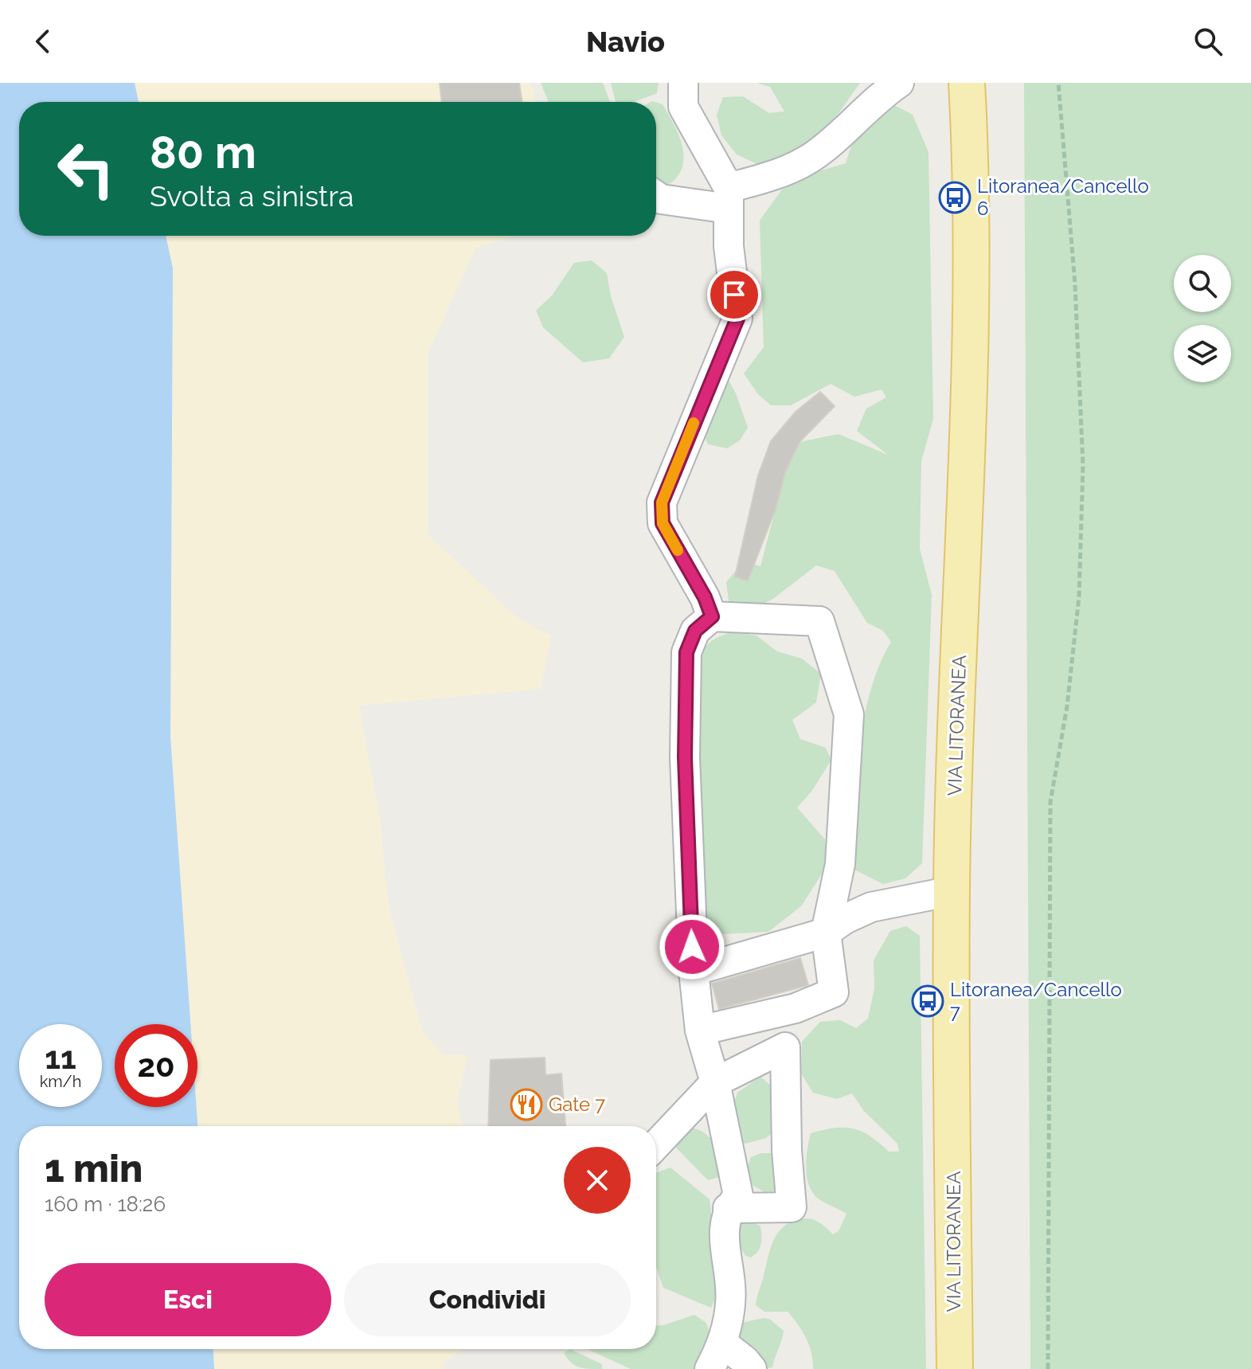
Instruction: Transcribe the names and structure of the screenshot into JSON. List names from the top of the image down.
{
  "streets": {
    "main road": ["VIA LITORANEA"]
  },
  "places": {
    "bus stop": ["Litoranea/Cancello 6", "Litoranea/Cancello 7"],
    "restaurant": ["Gate 7"]
  },
  "page": {
    "header": "Navio",
    "turn": ["80 m", "Svolta a sinistra"],
    "speed": "11 km/h",
    "limit": "20",
    "heading": ["1 min", "160 m · 18:26"],
    "buttons": ["Esci", "Condividi"]
  }
}
